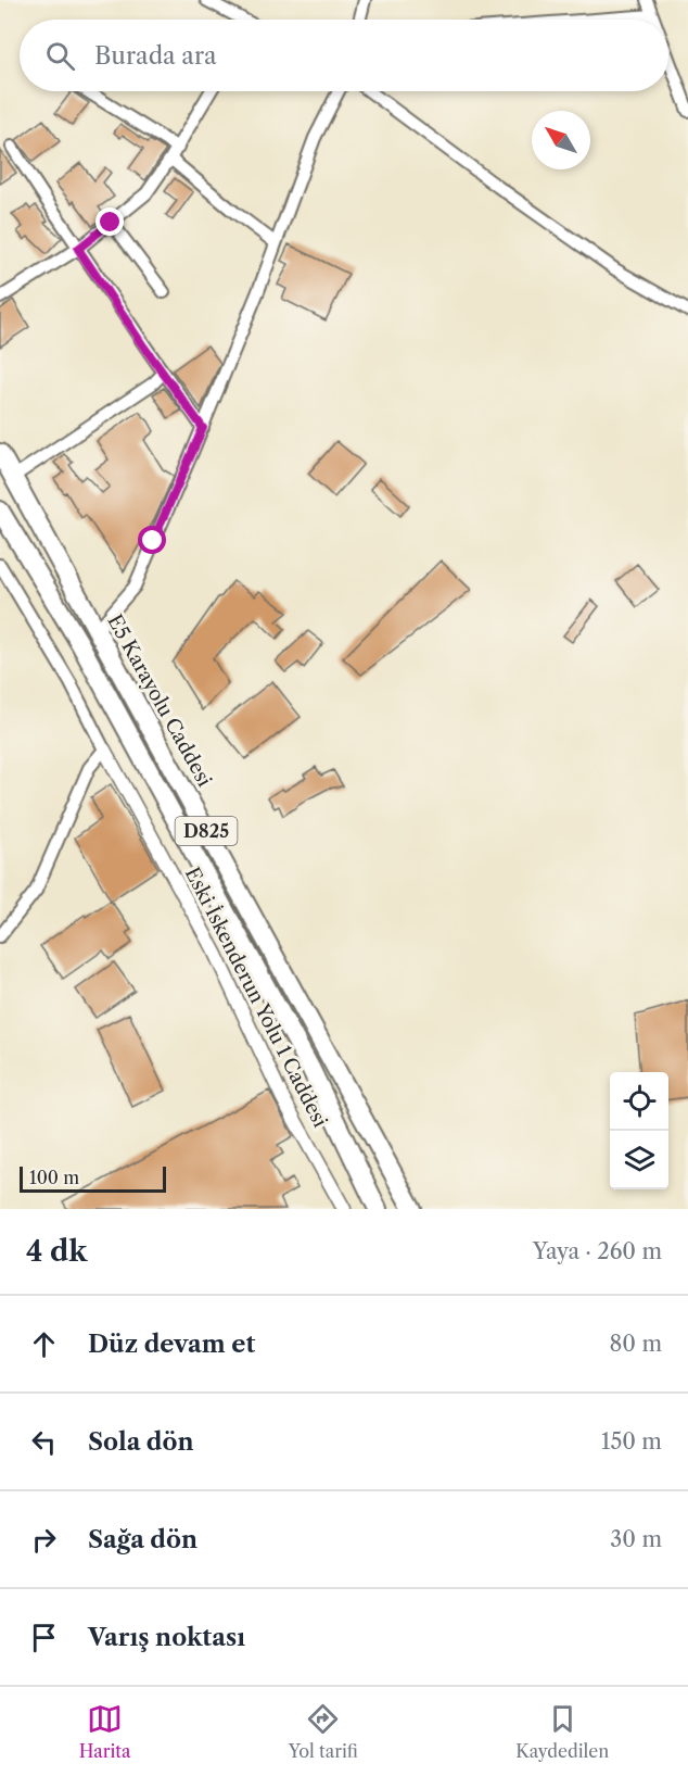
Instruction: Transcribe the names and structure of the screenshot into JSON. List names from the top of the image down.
{
  "streets": {
    "highway": ["E5 Karayolu Caddesi", "D825"],
    "street": ["Eski İskenderun Yolu 1 Caddesi"]
  },
  "scale_bar": "100 m",
  "north": "top left",
  "page": {
    "search": "Burada ara",
    "scale": "100 m",
    "heading": ["4 dk", "Yaya · 260 m"],
    "list": [
      ["Düz devam et", "80 m"],
      ["Sola dön", "150 m"],
      ["Sağa dön", "30 m"],
      "Varış noktası"
    ],
    "nav": ["Harita", "Yol tarifi", "Kaydedilen"]
  }
}
